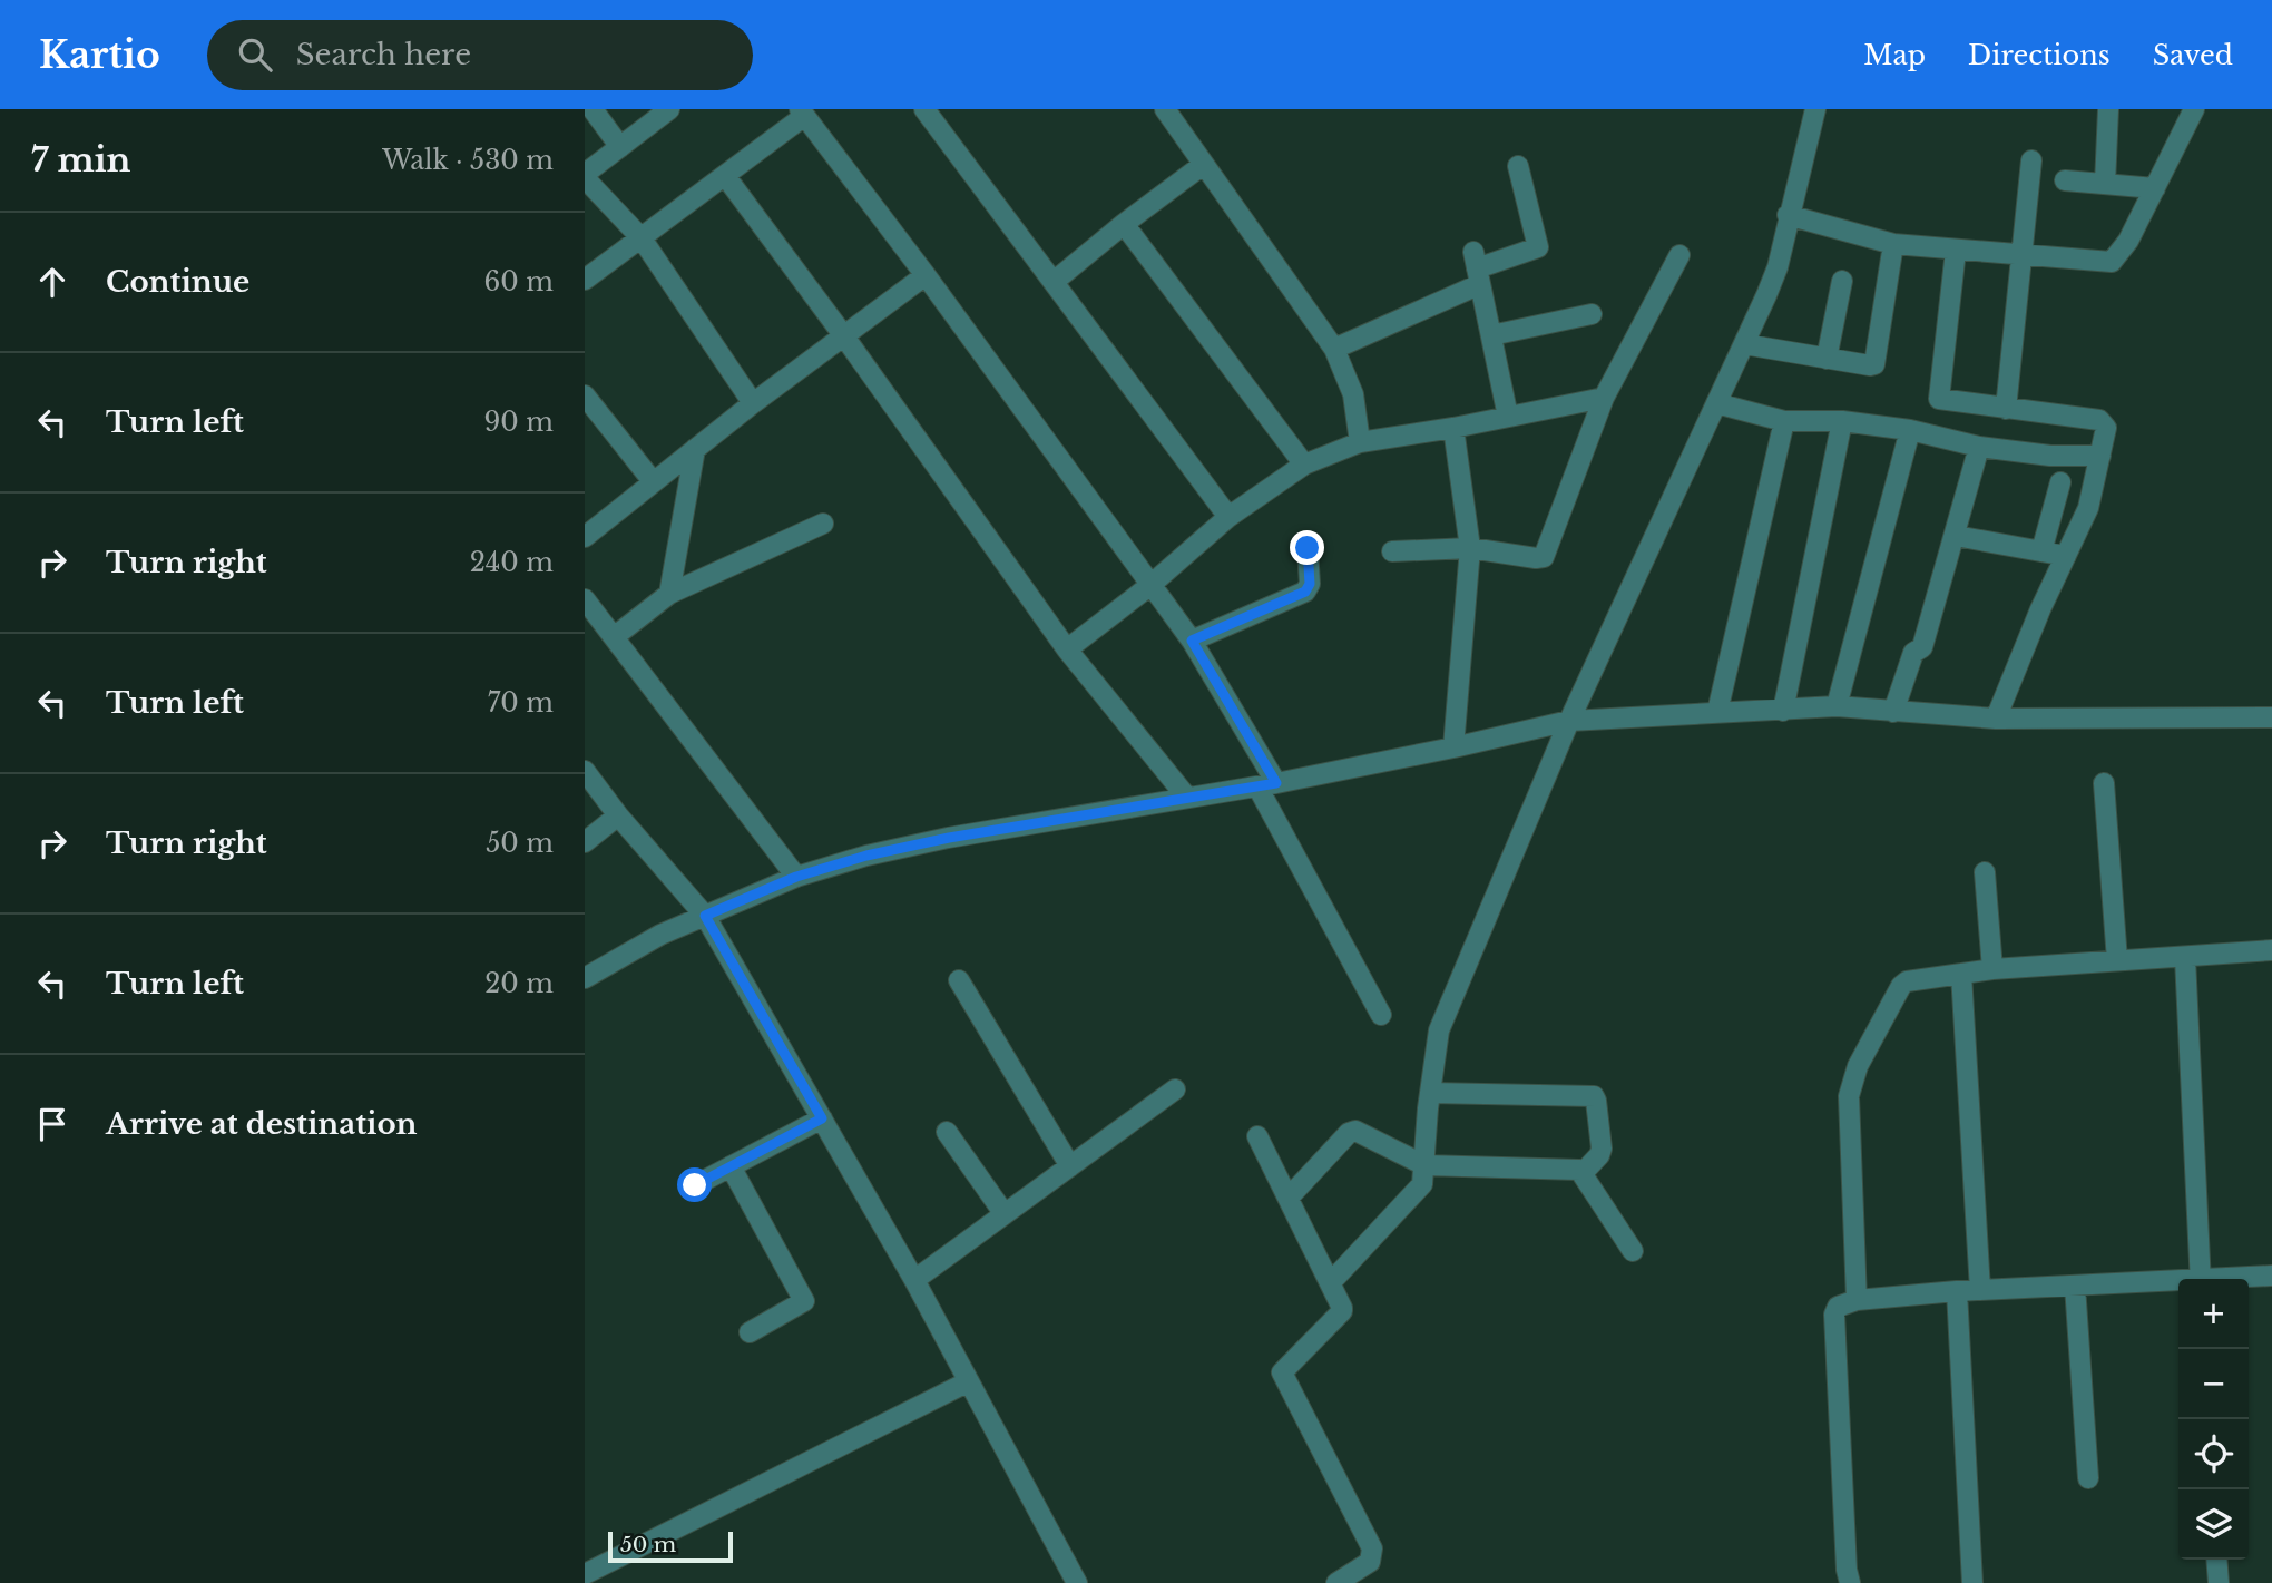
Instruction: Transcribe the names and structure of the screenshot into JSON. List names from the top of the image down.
{
  "scale_bar": "50 m",
  "page": {
    "header": "Kartio",
    "search": "Search here",
    "nav": ["Map", "Directions", "Saved"],
    "heading": ["7 min", "Walk · 530 m"],
    "list": [
      ["Continue", "60 m"],
      ["Turn left", "90 m"],
      ["Turn right", "240 m"],
      ["Turn left", "70 m"],
      ["Turn right", "50 m"],
      ["Turn left", "20 m"],
      "Arrive at destination"
    ],
    "map_buttons": ["+", "−"],
    "scale": "50 m"
  }
}
